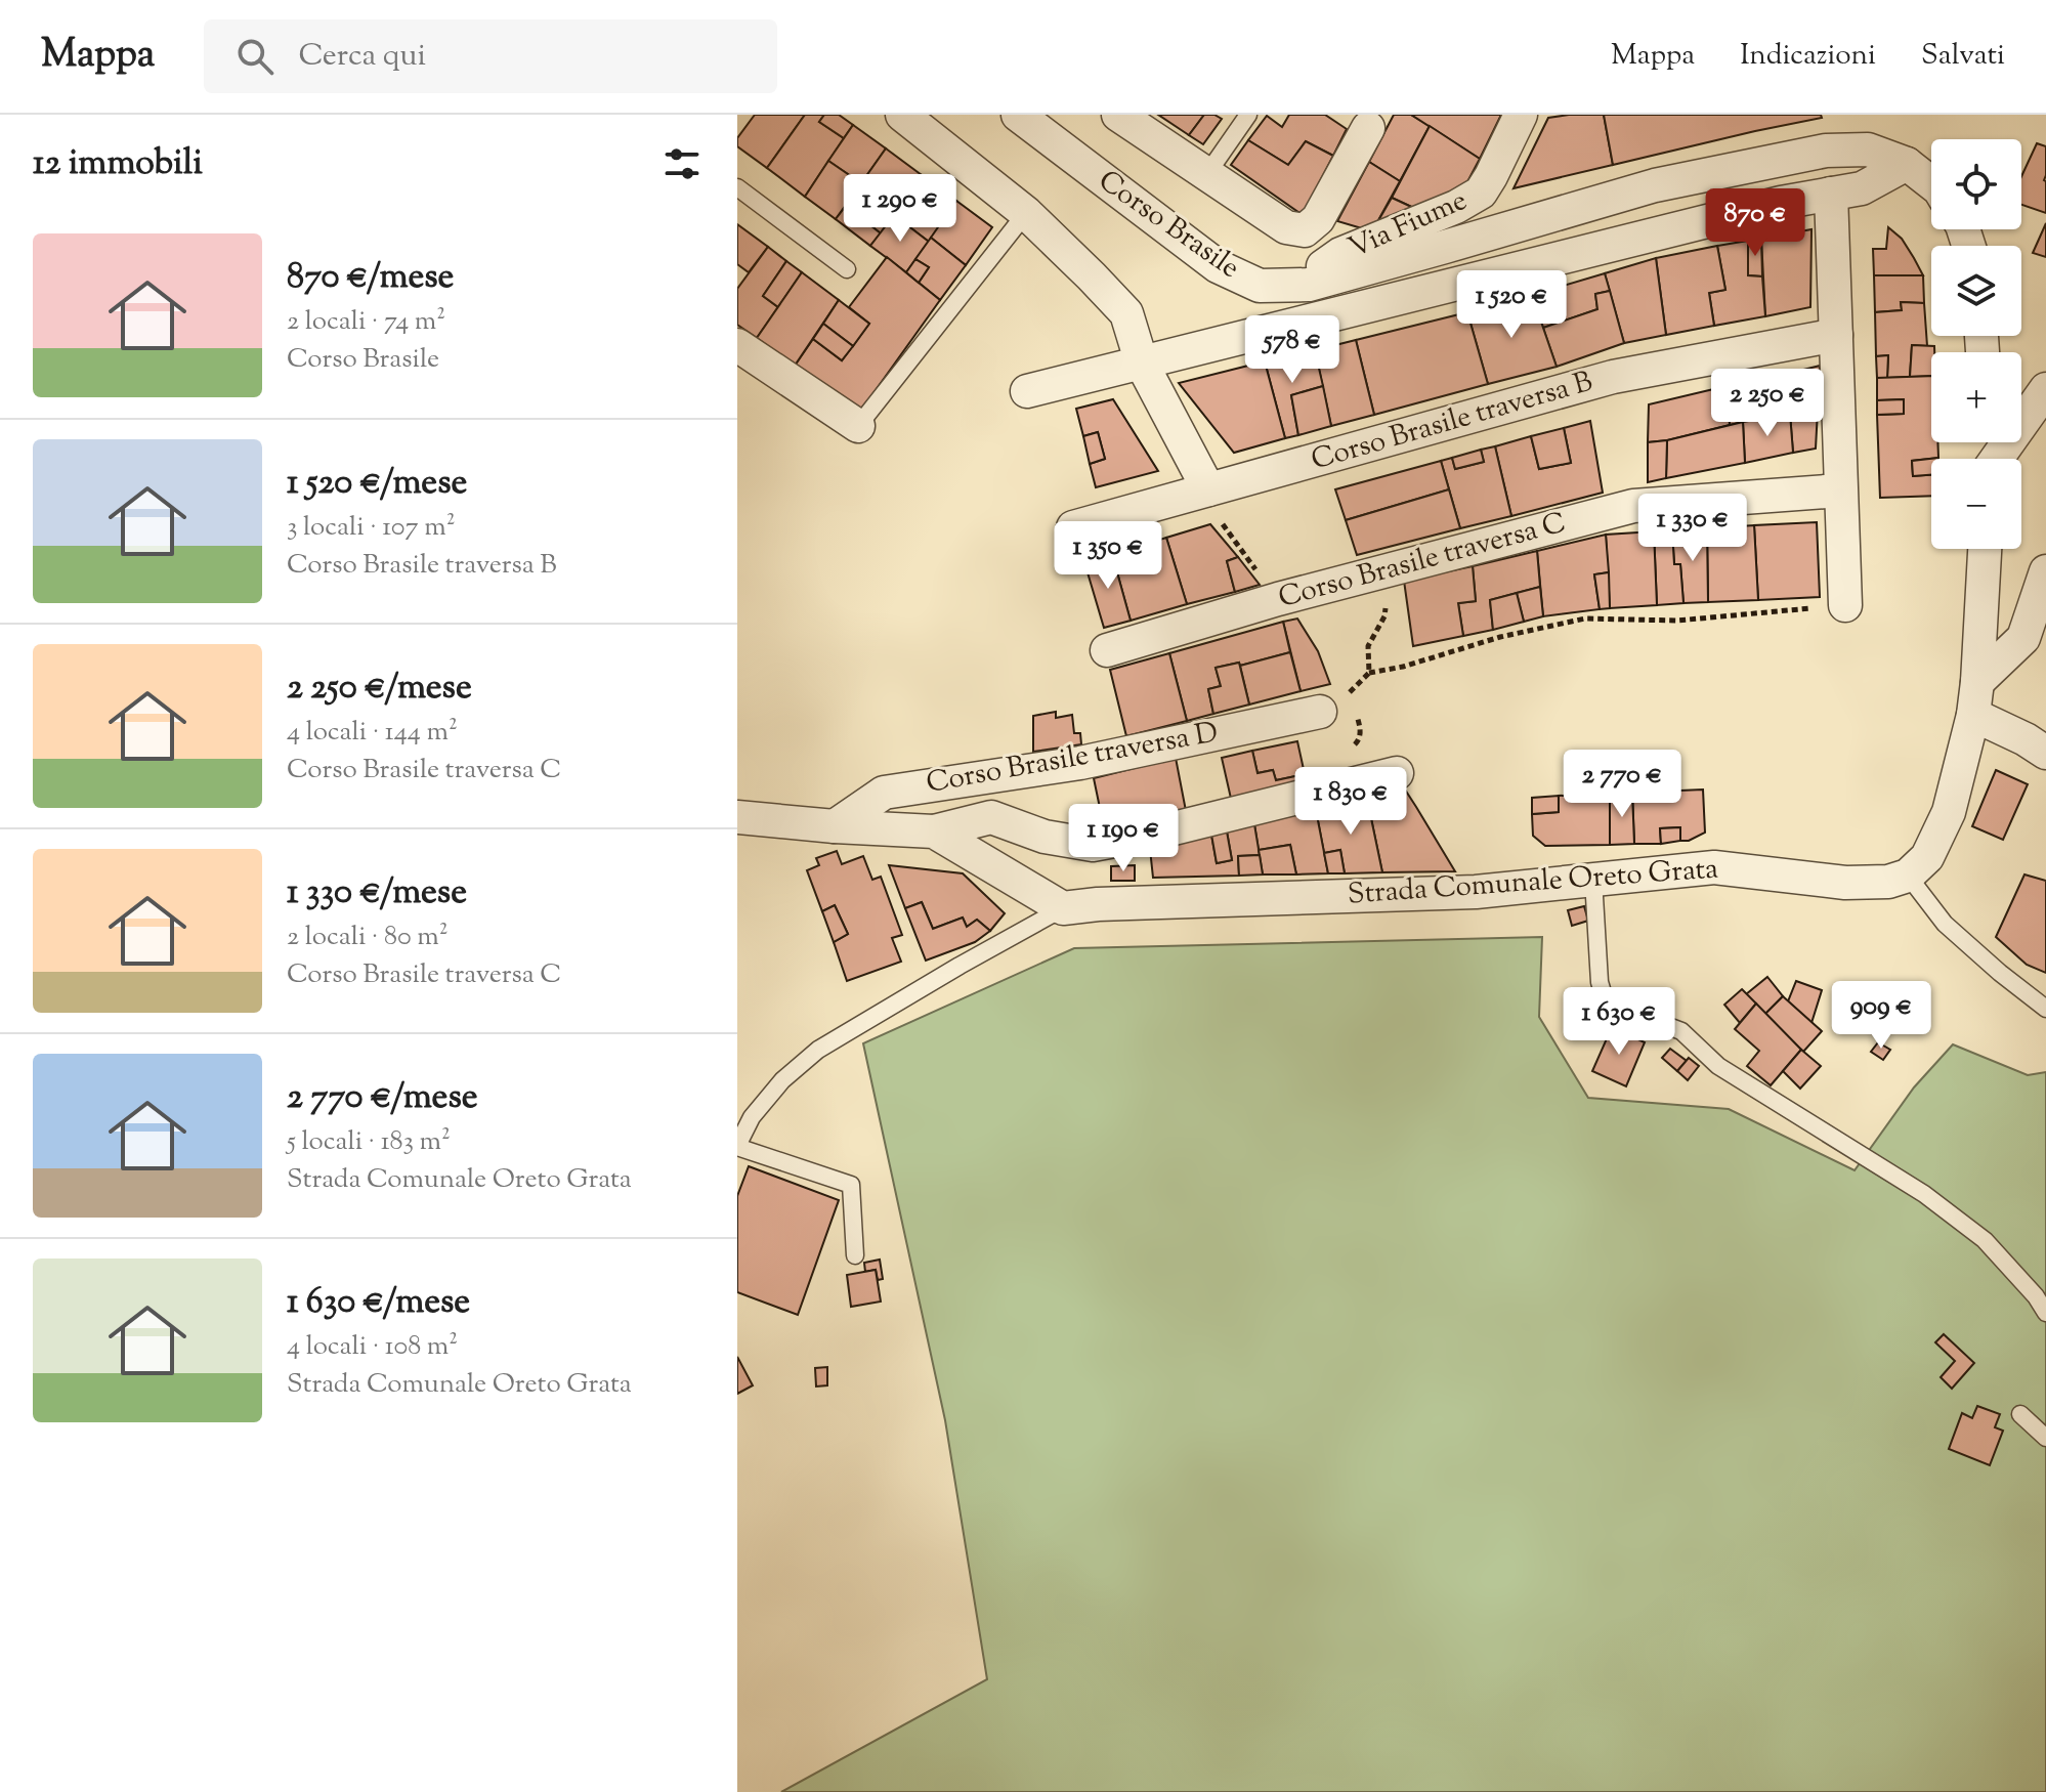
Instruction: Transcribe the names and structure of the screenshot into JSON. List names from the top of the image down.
{
  "streets": {
    "street": [
      "Corso Brasile",
      "Via Fiume",
      "Corso Brasile traversa B",
      "Corso Brasile traversa C",
      "Corso Brasile traversa D",
      "Strada Comunale Oreto Grata"
    ]
  },
  "crossings": [
    ["Corso Brasile", "Via Fiume"]
  ],
  "page": {
    "header": "Mappa",
    "search": "Cerca qui",
    "nav": ["Mappa", "Indicazioni", "Salvati"],
    "heading": "12 immobili",
    "map_buttons": ["+", "−"],
    "price": [
      "1 290 €",
      "870 €",
      "1 520 €",
      "578 €",
      "2 250 €",
      "1 330 €",
      "1 350 €",
      "2 770 €",
      "1 830 €",
      "1 190 €",
      "909 €",
      "1 630 €"
    ],
    "list": [
      {
        "name": "870 €/mese",
        "note": "2 locali · 74 m² · Corso Brasile"
      },
      {
        "name": "1 520 €/mese",
        "note": "3 locali · 107 m² · Corso Brasile traversa B"
      },
      {
        "name": "2 250 €/mese",
        "note": "4 locali · 144 m² · Corso Brasile traversa C"
      },
      {
        "name": "1 330 €/mese",
        "note": "2 locali · 80 m² · Corso Brasile traversa C"
      },
      {
        "name": "2 770 €/mese",
        "note": "5 locali · 183 m² · Strada Comunale Oreto Grata"
      },
      {
        "name": "1 630 €/mese",
        "note": "4 locali · 108 m² · Strada Comunale Oreto Grata"
      }
    ]
  }
}
